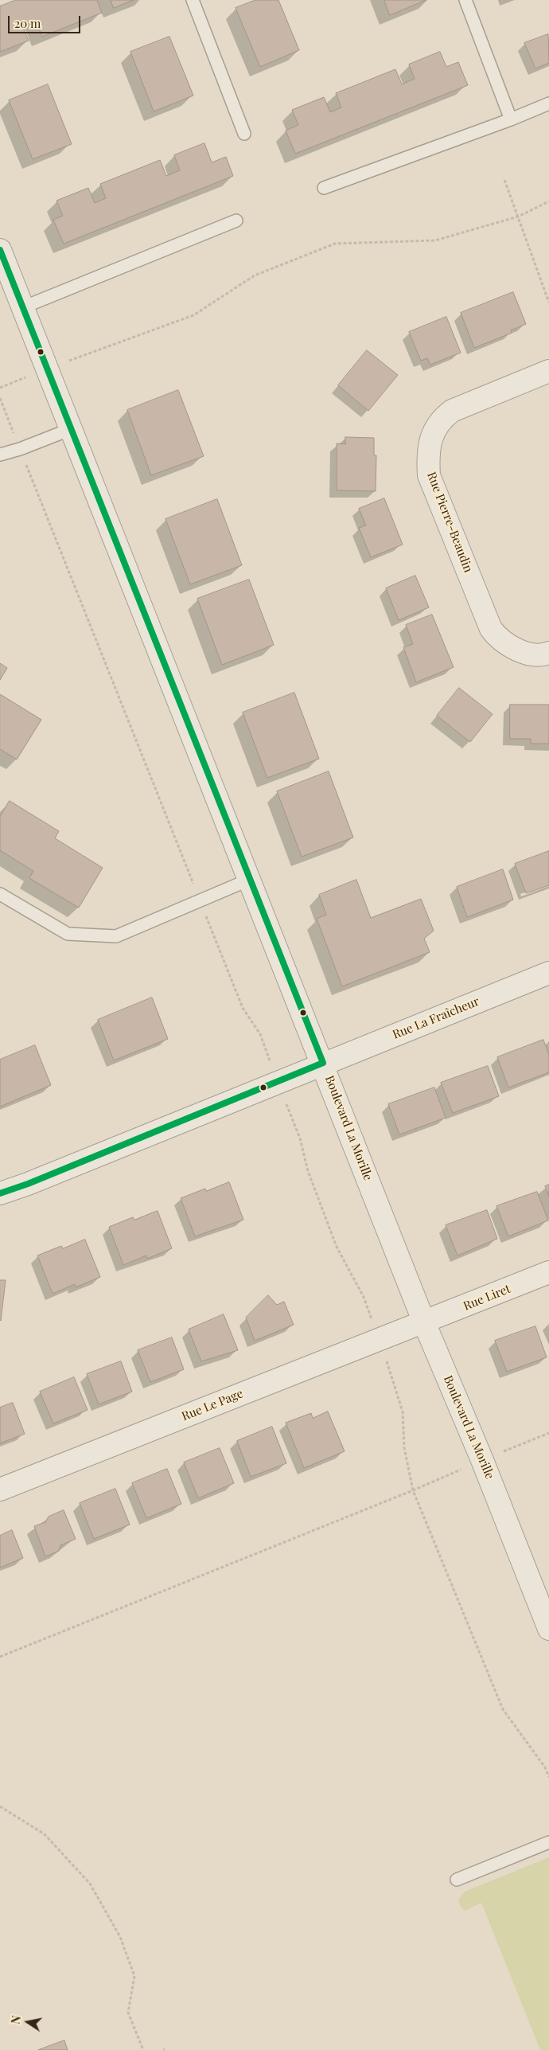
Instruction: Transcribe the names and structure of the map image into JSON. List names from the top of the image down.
{
  "streets": {
    "street": [
      "Rue Pierre-Beaudin",
      "Rue La Fraîcheur",
      "Boulevard La Morille",
      "Rue Liret",
      "Rue Le Page"
    ]
  },
  "crossings": [
    ["Rue La Fraîcheur", "Boulevard La Morille"],
    ["Boulevard La Morille", "Rue Liret"],
    ["Boulevard La Morille", "Rue Le Page"],
    ["Rue Liret", "Rue Le Page"]
  ],
  "scale_bar": "20 m",
  "north": "left"
}
